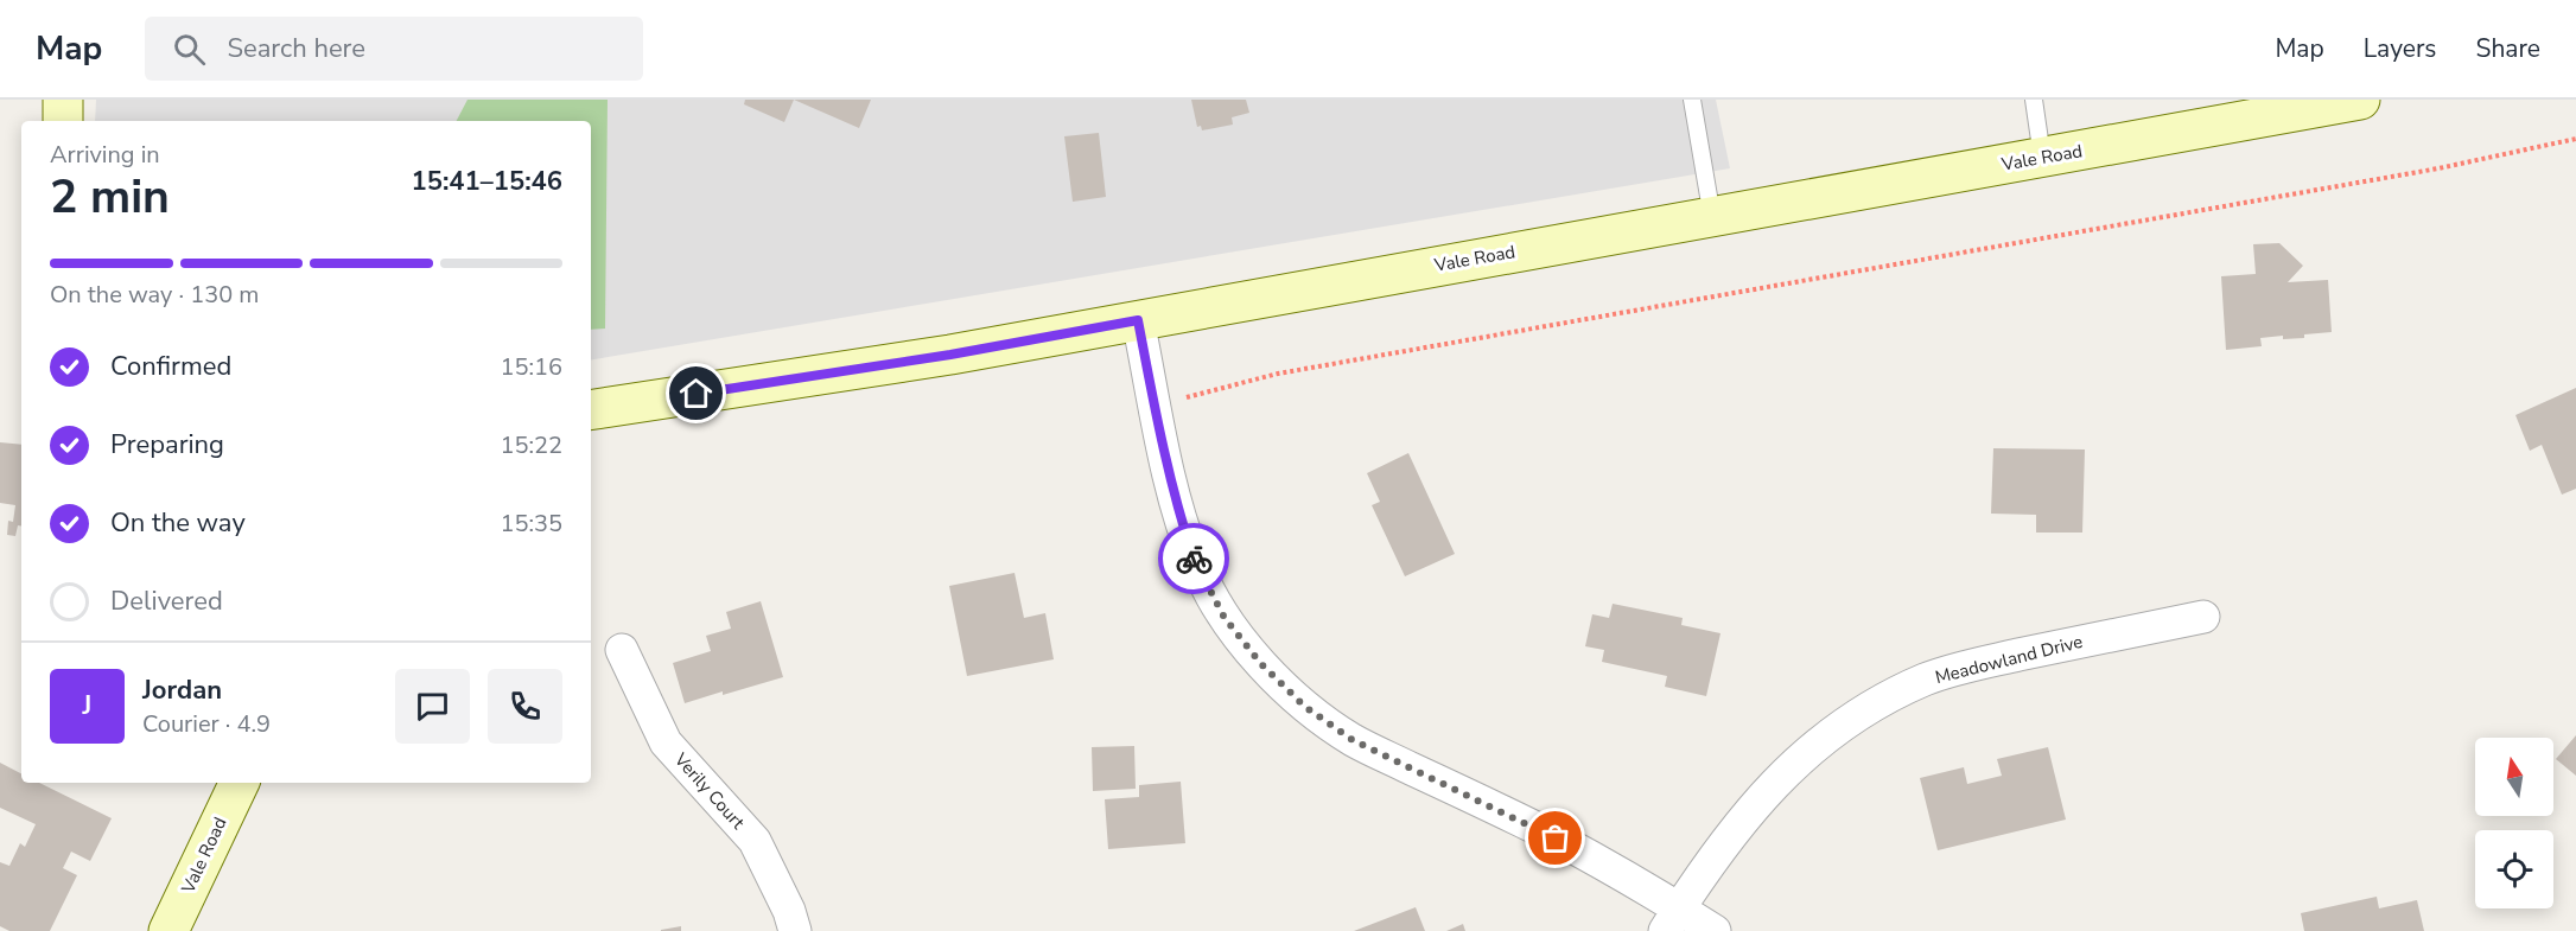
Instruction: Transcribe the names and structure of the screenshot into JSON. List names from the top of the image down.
{
  "streets": {
    "main road": ["Vale Road"],
    "street": ["Meadowland Drive", "Verily Court"]
  },
  "north": "top",
  "page": {
    "header": "Map",
    "search": "Search here",
    "nav": ["Map", "Layers", "Share"],
    "heading": ["2 min", "Arriving in", "15:41–15:46"],
    "panel": ["Jordan", "Courier · 4.9"],
    "bar": "On the way · 130 m",
    "list": [
      ["Confirmed", "15:16"],
      ["Preparing", "15:22"],
      ["On the way", "15:35"],
      "Delivered"
    ],
    "round": "J"
  }
}
